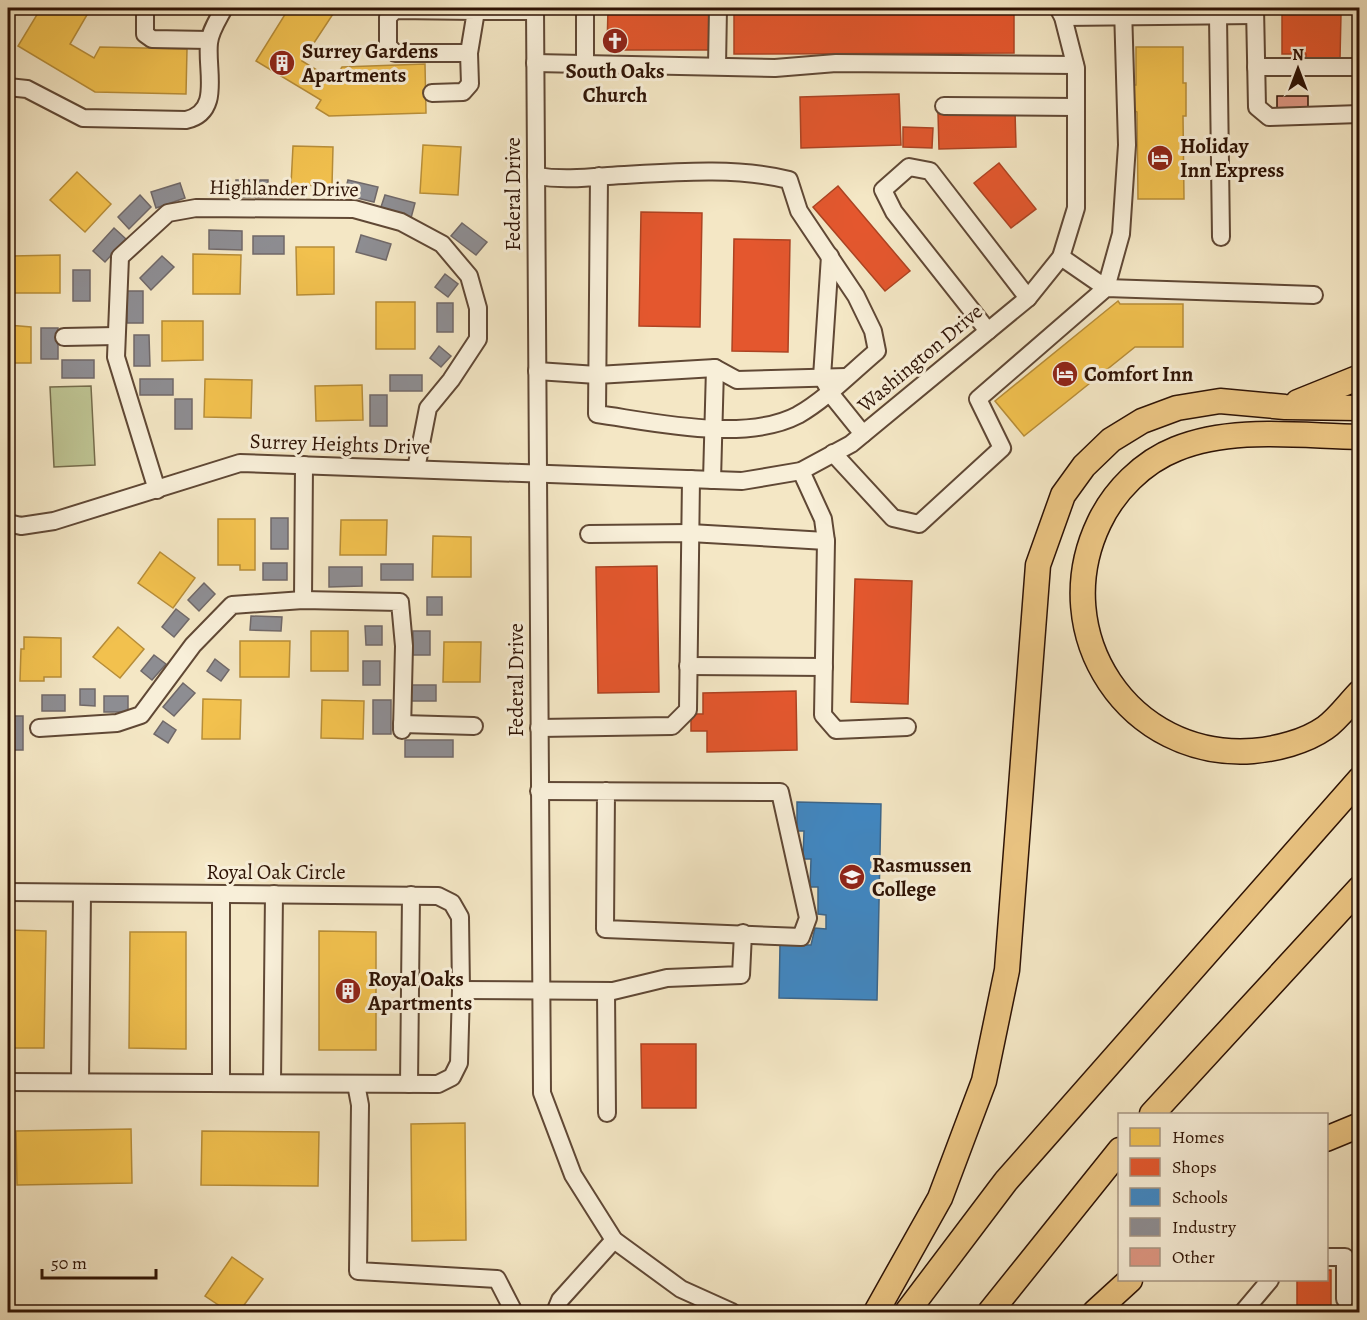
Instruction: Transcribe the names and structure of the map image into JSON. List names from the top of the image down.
{
  "streets": {
    "street": [
      "Highlander Drive",
      "Federal Drive",
      "Washington Drive",
      "Surrey Heights Drive",
      "Royal Oak Circle"
    ]
  },
  "crossings": [
    ["Highlander Drive", "Surrey Heights Drive"],
    ["Federal Drive", "Washington Drive"],
    ["Federal Drive", "Surrey Heights Drive"],
    ["Washington Drive", "Surrey Heights Drive"]
  ],
  "places": {
    "church": ["South Oaks Church"],
    "building": ["Surrey Gardens Apartments", "Royal Oaks Apartments"],
    "hotel": ["Holiday Inn Express", "Comfort Inn"],
    "school or university": ["Rasmussen College"]
  },
  "legend": [
    "Homes",
    "Shops",
    "Schools",
    "Industry",
    "Other"
  ],
  "scale_bar": "50 m",
  "north": "top"
}
